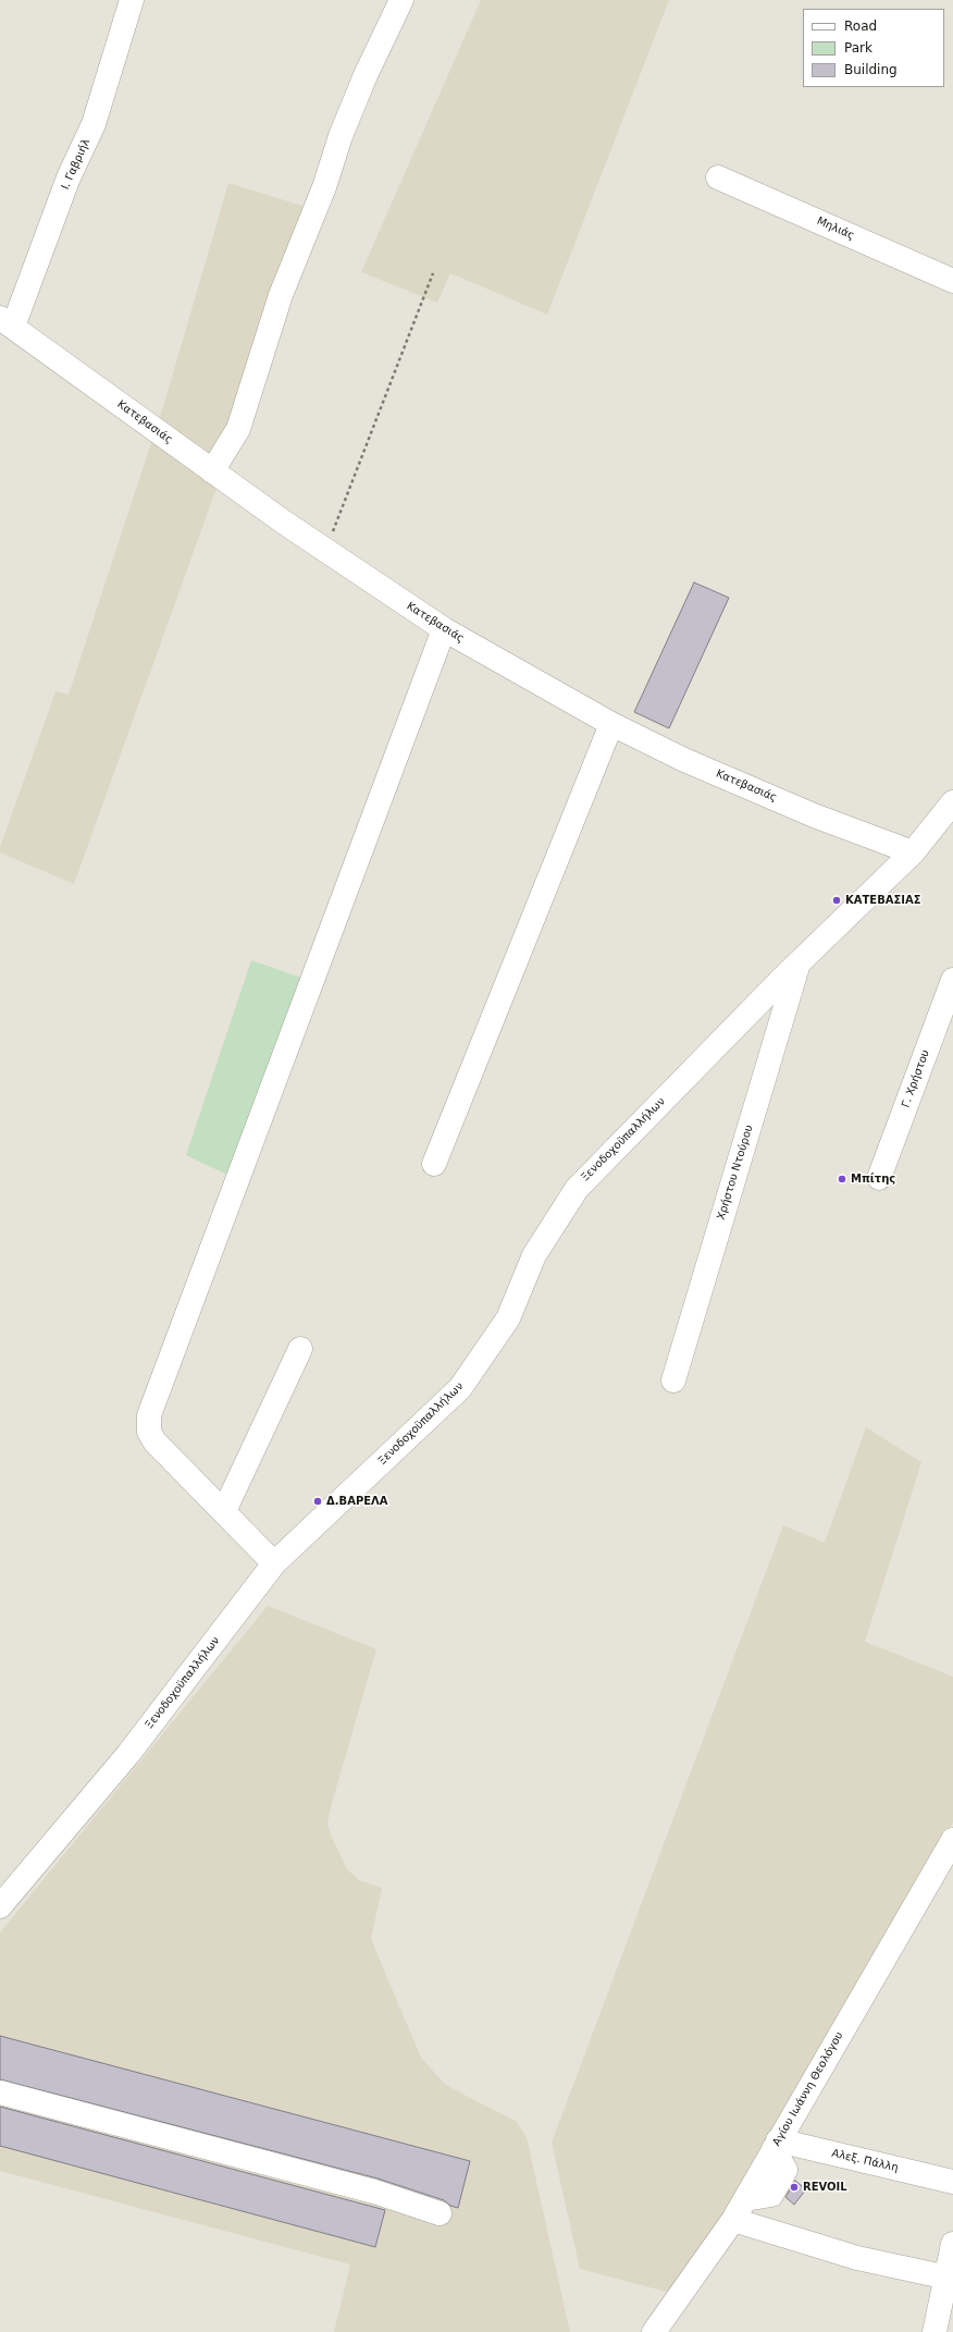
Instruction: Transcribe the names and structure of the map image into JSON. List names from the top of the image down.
{
  "streets": {
    "street": [
      "Ι. Γαβριήλ",
      "Μηλιάς",
      "Κατεβασιάς",
      "Γ. Χρήστου",
      "Ξενοδοχοϋπαλλήλων",
      "Χρήστου Ντούρου",
      "Αγίου Ιωάννη Θεολόγου",
      "Αλεξ. Πάλλη"
    ]
  },
  "crossings": [
    ["Ι. Γαβριήλ", "Κατεβασιάς"],
    ["Κατεβασιάς", "Ξενοδοχοϋπαλλήλων"],
    ["Ξενοδοχοϋπαλλήλων", "Χρήστου Ντούρου"],
    ["Αγίου Ιωάννη Θεολόγου", "Αλεξ. Πάλλη"]
  ],
  "places": [
    "ΚΑΤΕΒΑΣΙΑΣ",
    "Μπίτης",
    "Δ.ΒΑΡΕΛΑ",
    "REVOIL"
  ],
  "legend": ["Road", "Park", "Building"]
}
